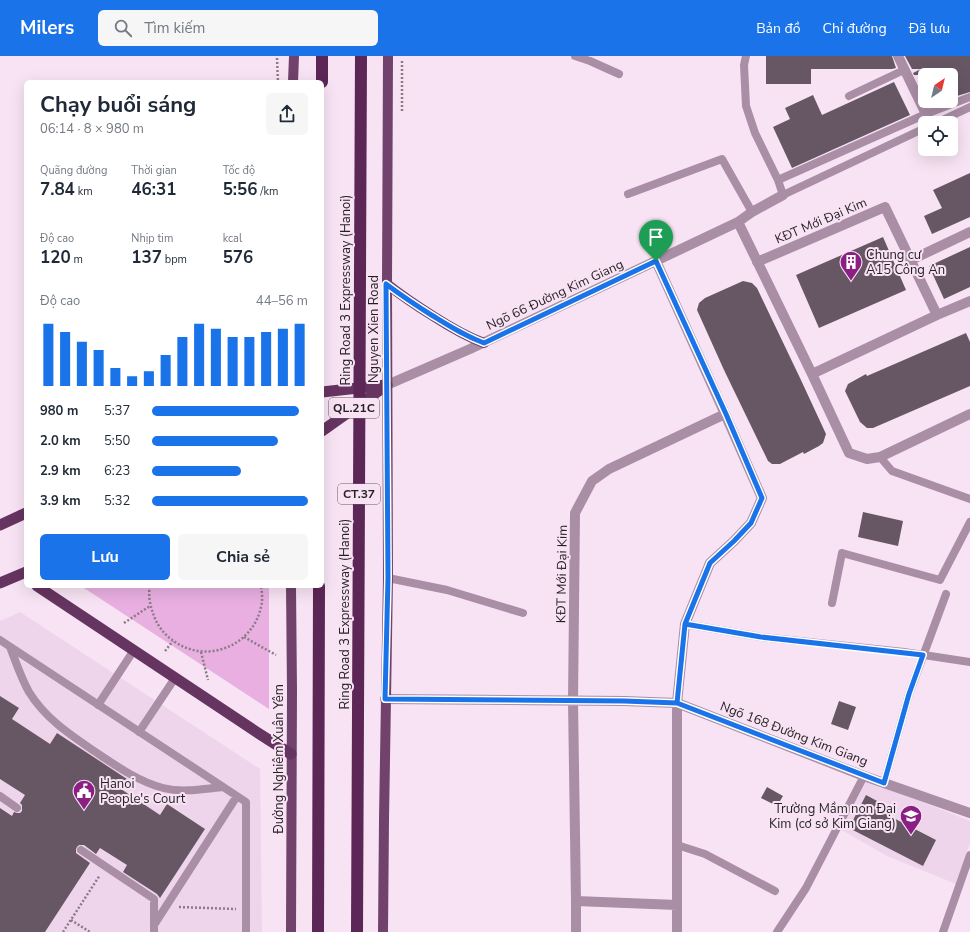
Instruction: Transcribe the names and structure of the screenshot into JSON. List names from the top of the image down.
{
  "streets": {
    "highway": ["Ring Road 3 Expressway (Hanoi)", "QL.21C", "CT.37"],
    "main road": ["Nguyen Xien Road", "Đường Nghiêm Xuân Yêm"],
    "street": ["KĐT Mới Đại Kim", "Ngõ 66 Đường Kim Giang", "Ngõ 168 Đường Kim Giang"]
  },
  "crossings": [
    ["Ngõ 66 Đường Kim Giang", "Nguyen Xien Road"],
    ["Ngõ 66 Đường Kim Giang", "QL.21C"],
    ["Nguyen Xien Road", "QL.21C"]
  ],
  "places": {
    "building": ["Chung cư A15 Công An"],
    "public building": ["Hanoi People's Court"],
    "school or university": ["Trường Mầm non Đại Kim (cơ sở Kim Giang)"]
  },
  "north": "top right",
  "page": {
    "header": "Milers",
    "search": "Tìm kiếm",
    "nav": ["Bản đồ", "Chỉ đường", "Đã lưu"],
    "heading": ["Chạy buổi sáng", "06:14 · 8 × 980 m"],
    "stats": [
      ["Quãng đường", "7.84 km"],
      ["Thời gian", "46:31"],
      ["Tốc độ", "5:56 /km"],
      ["Độ cao", "120 m"],
      ["Nhịp tim", "137 bpm"],
      ["kcal", "576"]
    ],
    "chart": ["Độ cao", "44–56 m"],
    "list": [
      {
        "name": "980 m",
        "note": "5:37"
      },
      {
        "name": "2.0 km",
        "note": "5:50"
      },
      {
        "name": "2.9 km",
        "note": "6:23"
      },
      {
        "name": "3.9 km",
        "note": "5:32"
      }
    ],
    "buttons": ["Lưu", "Chia sẻ"]
  }
}
